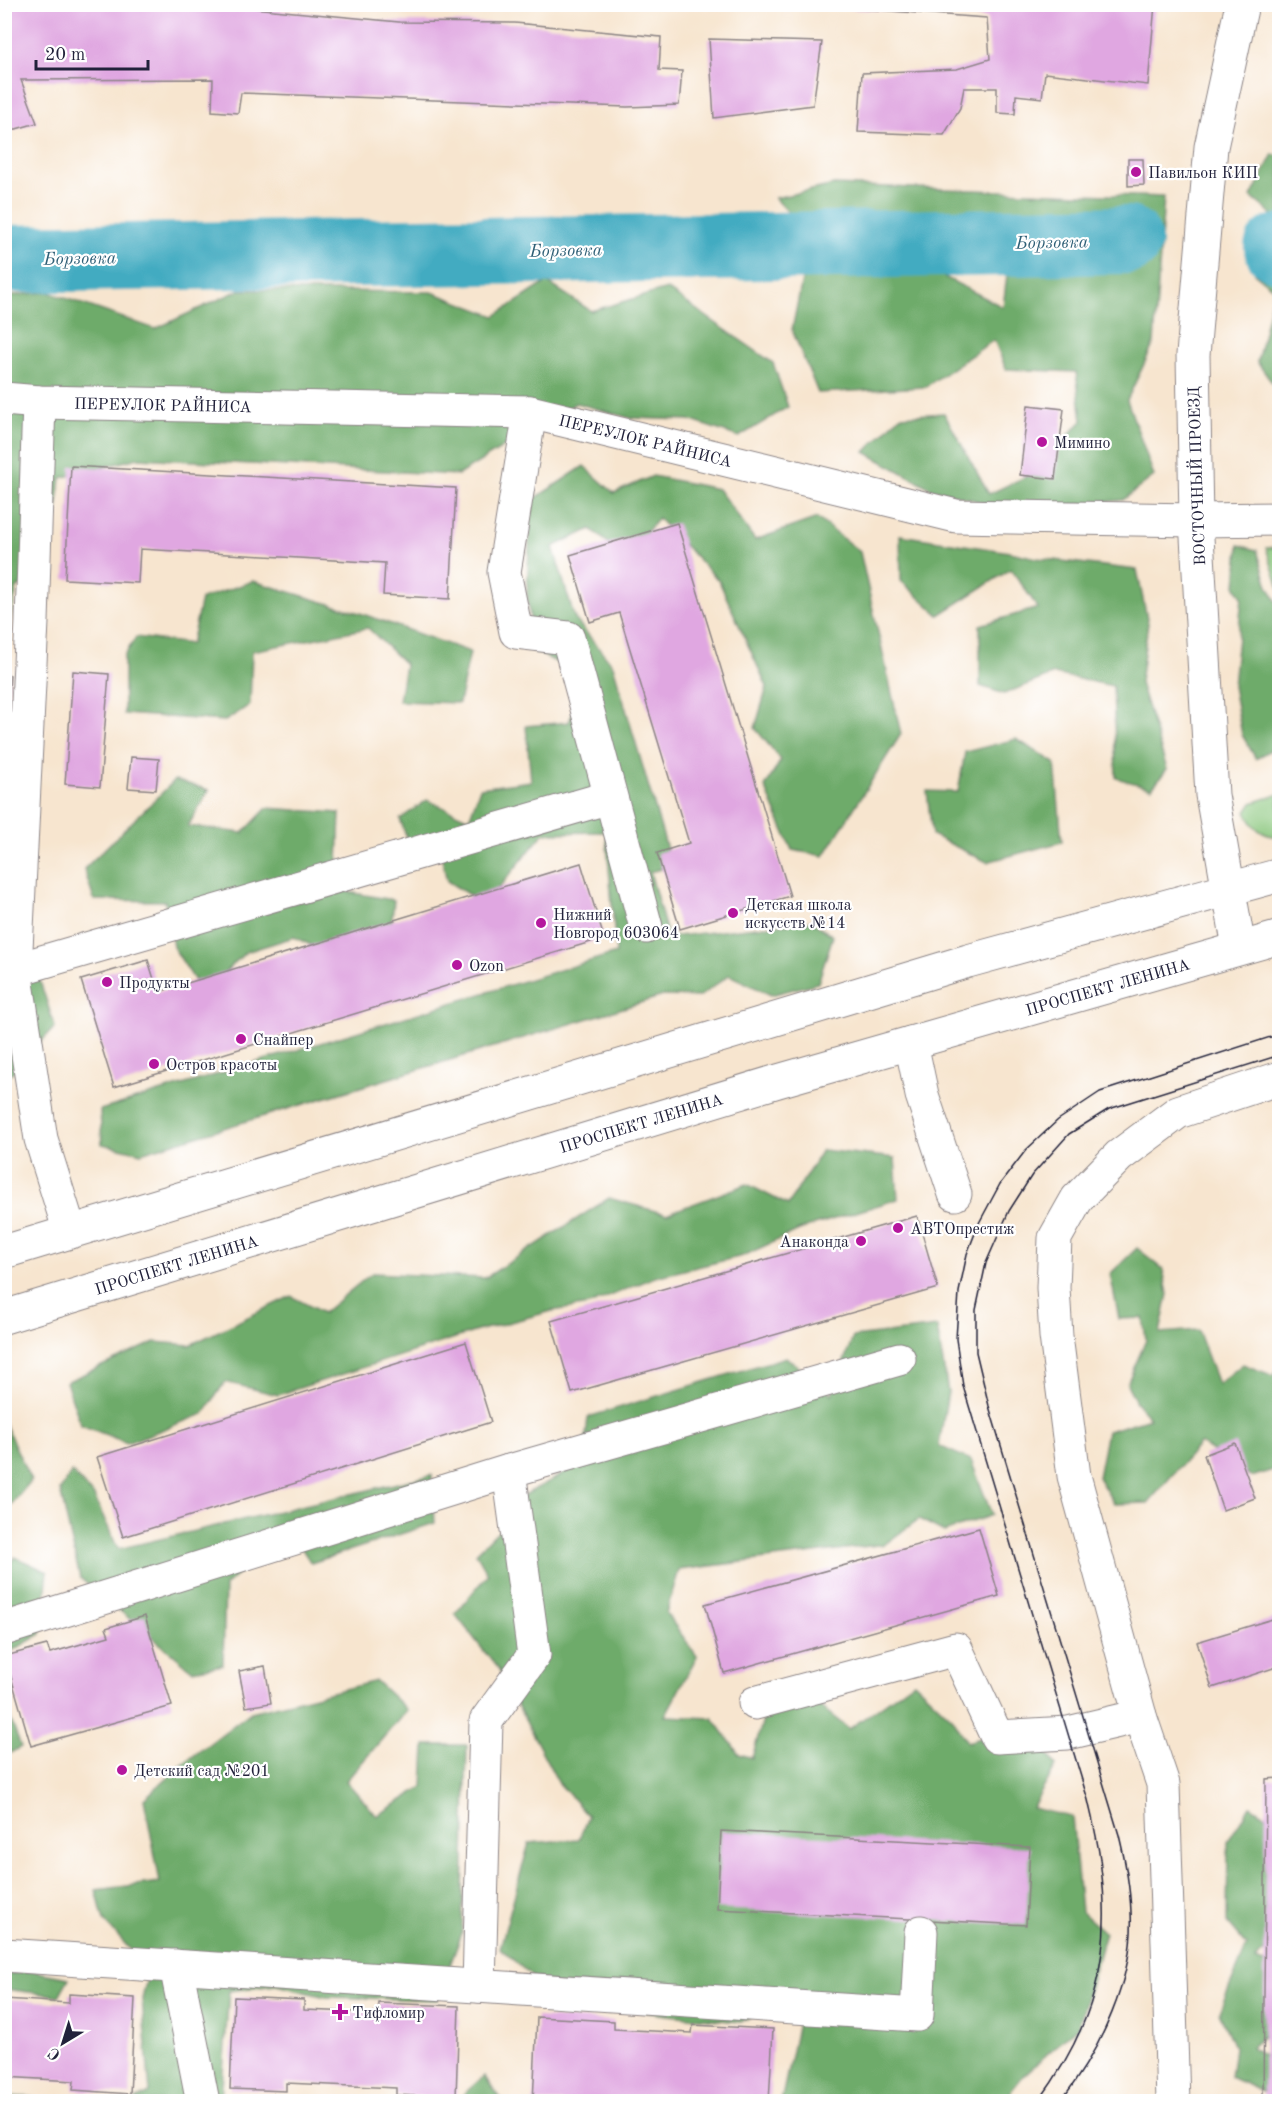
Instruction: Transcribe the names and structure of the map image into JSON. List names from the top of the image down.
{
  "streets": {
    "main road": ["ПЕРЕУЛОК РАЙНИСА", "ВОСТОЧНЫЙ ПРОЕЗД", "ПРОСПЕКТ ЛЕНИНА"]
  },
  "crossings": [
    ["ПЕРЕУЛОК РАЙНИСА", "ВОСТОЧНЫЙ ПРОЕЗД"],
    ["ВОСТОЧНЫЙ ПРОЕЗД", "ПРОСПЕКТ ЛЕНИНА"]
  ],
  "water": ["Борзовка"],
  "places": {
    "other": [
      "Павильон КИП",
      "Мимино",
      "Детская школа искусств №14",
      "Нижний Новгород 603064",
      "Ozon",
      "Продукты",
      "Снайпер",
      "Остров красоты",
      "АВТОпрестиж",
      "Анаконда",
      "Детский сад №201"
    ],
    "health": ["Тифломир"]
  },
  "scale_bar": "20 m",
  "north": "bottom left"
}
